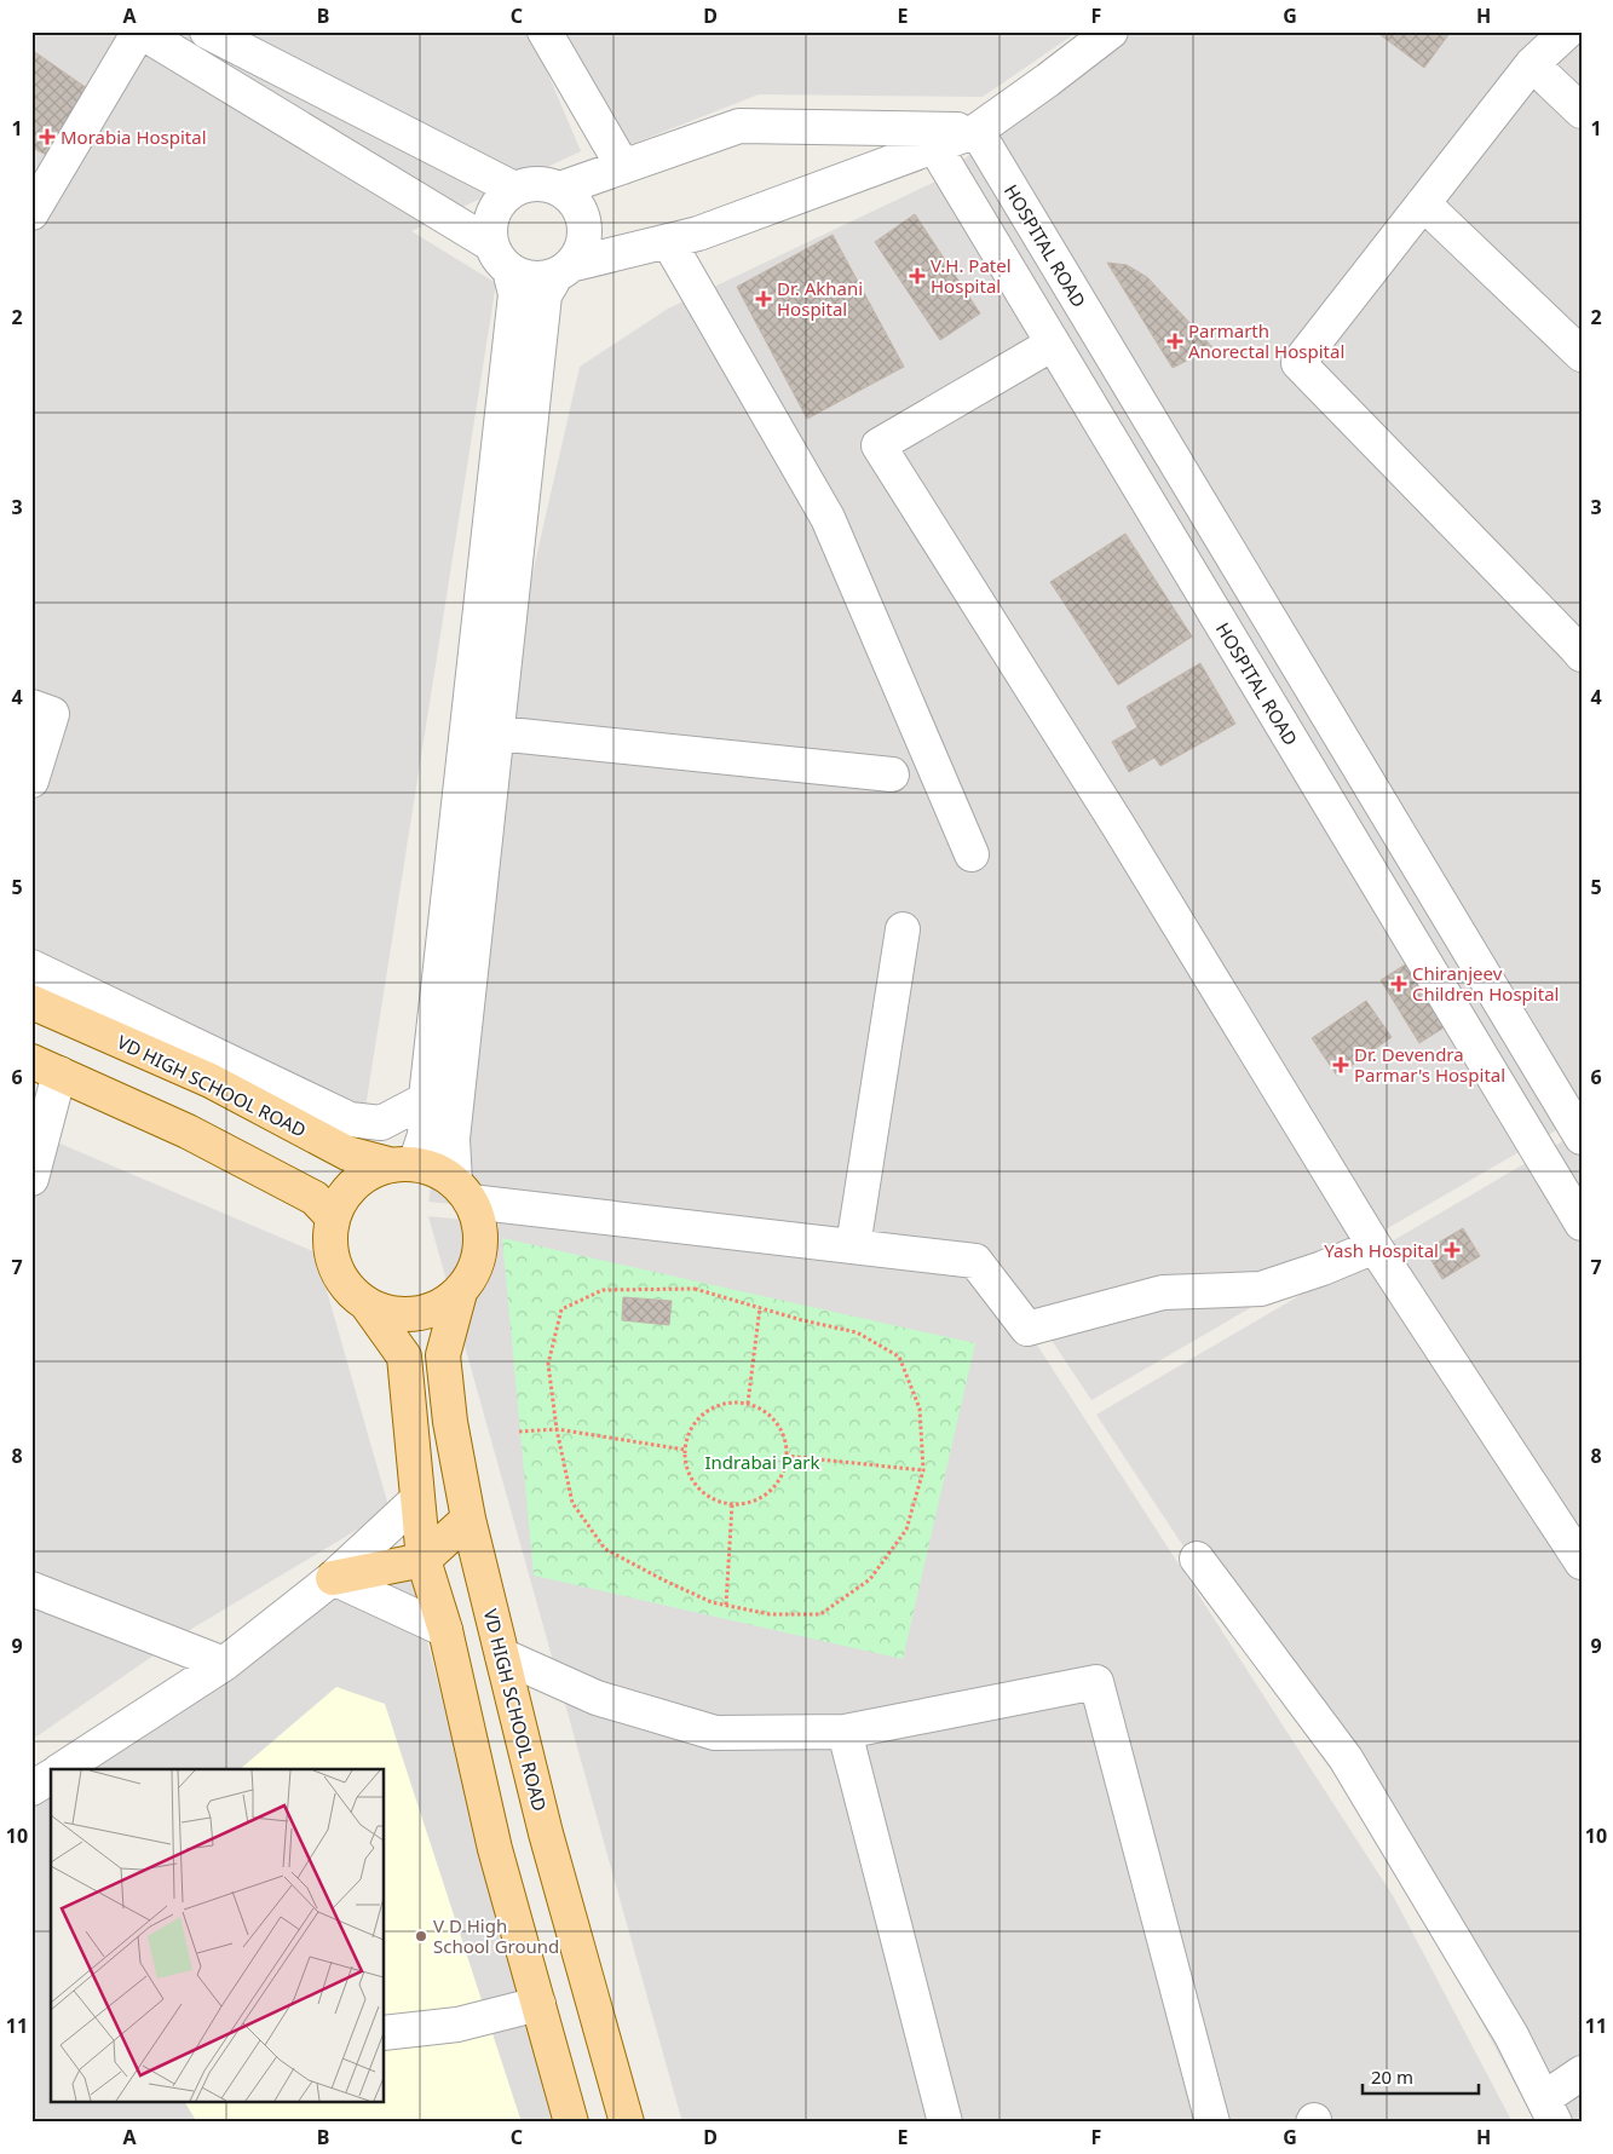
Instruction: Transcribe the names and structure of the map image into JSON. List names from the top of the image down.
{
  "streets": {
    "main road": ["VD HIGH SCHOOL ROAD"],
    "street": ["HOSPITAL ROAD"]
  },
  "parks": ["Indrabai Park"],
  "places": {
    "health": [
      "Morabia Hospital",
      "V.H. Patel Hospital",
      "Dr. Akhani Hospital",
      "Parmarth Anorectal Hospital",
      "Chiranjeev Children Hospital",
      "Dr. Devendra Parmar's Hospital",
      "Yash Hospital"
    ],
    "other": ["V D High School Ground"]
  },
  "scale_bar": "20 m",
  "grid": {
    "columns": [
      "A",
      "B",
      "C",
      "D",
      "E",
      "F",
      "G",
      "H"
    ],
    "rows": [
      "1",
      "2",
      "3",
      "4",
      "5",
      "6",
      "7",
      "8",
      "9",
      "10",
      "11"
    ]
  }
}
